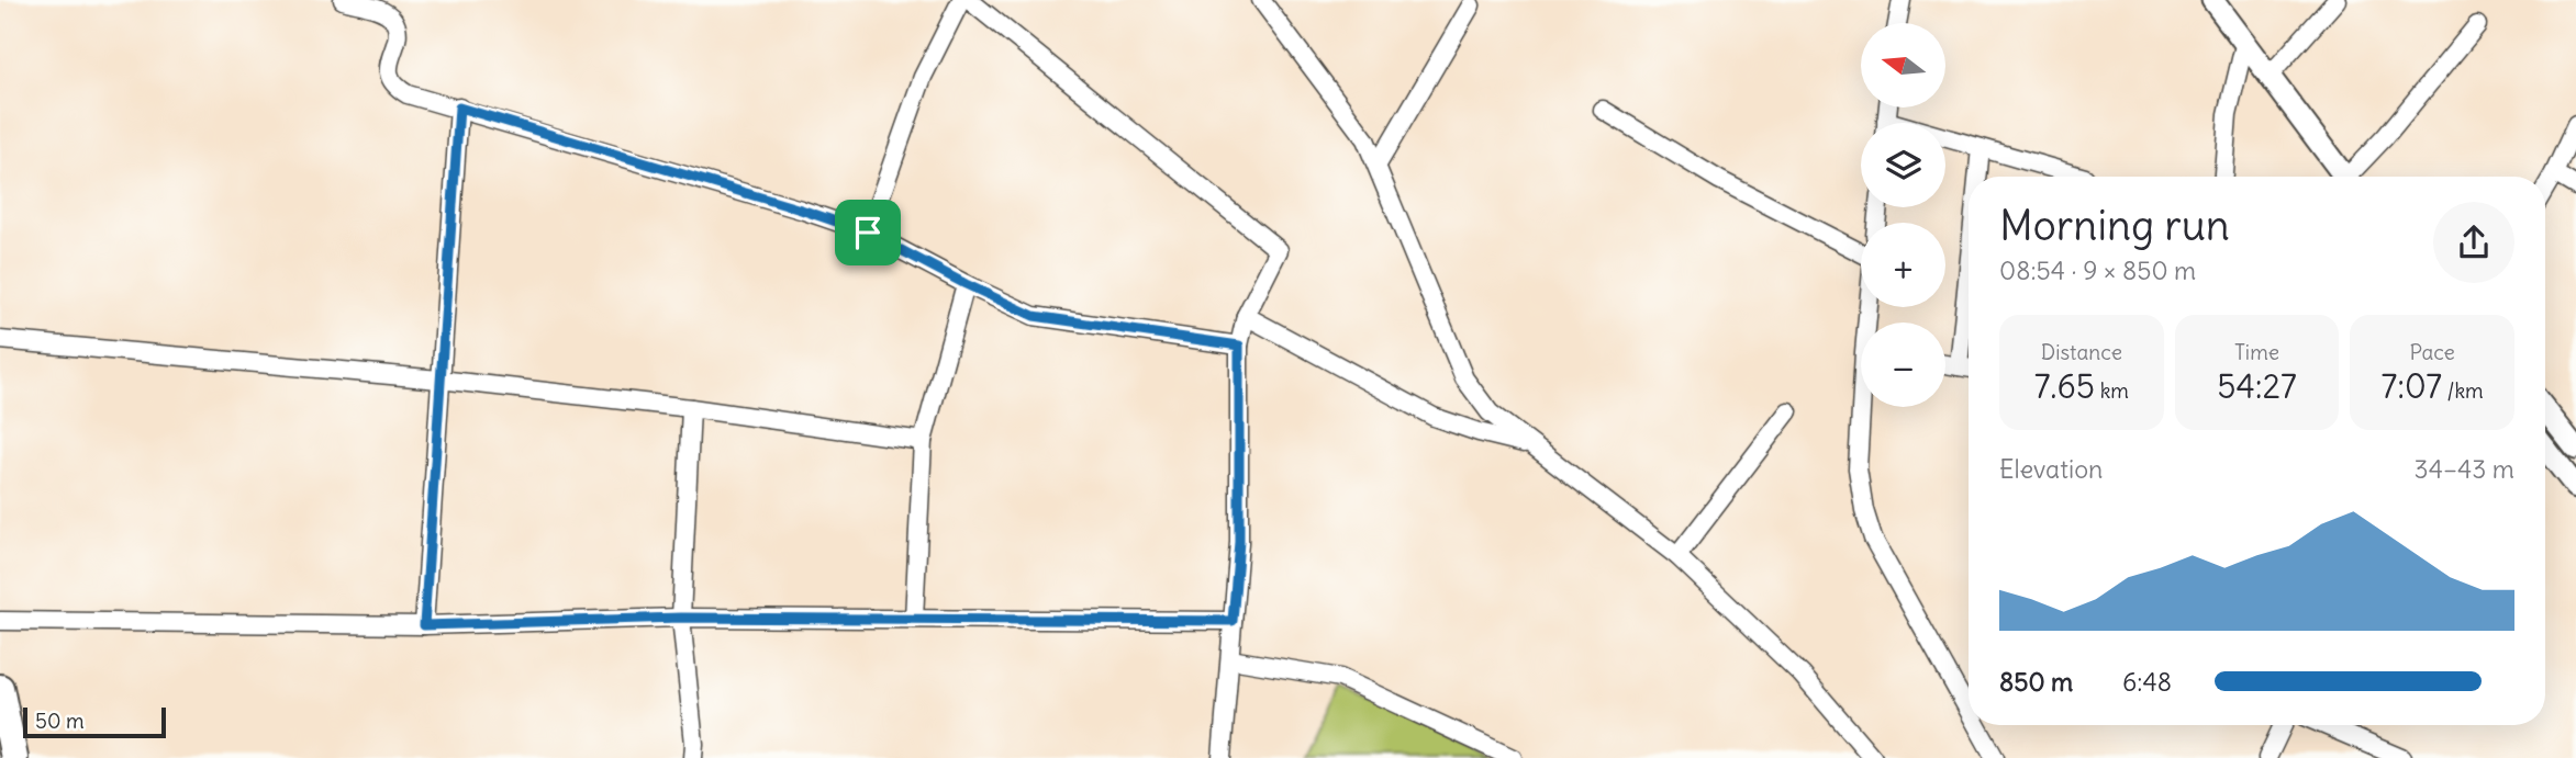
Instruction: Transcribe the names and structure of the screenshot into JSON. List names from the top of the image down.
{
  "scale_bar": "50 m",
  "north": "left",
  "page": {
    "map_buttons": ["+", "−"],
    "heading": ["Morning run", "08:54 · 9 × 850 m"],
    "stats": [
      ["Distance", "7.65 km"],
      ["Time", "54:27"],
      ["Pace", "7:07 /km"]
    ],
    "chart": ["Elevation", "34–43 m"],
    "list": [
      {
        "name": "850 m",
        "note": "6:48"
      }
    ],
    "scale": "50 m"
  }
}
